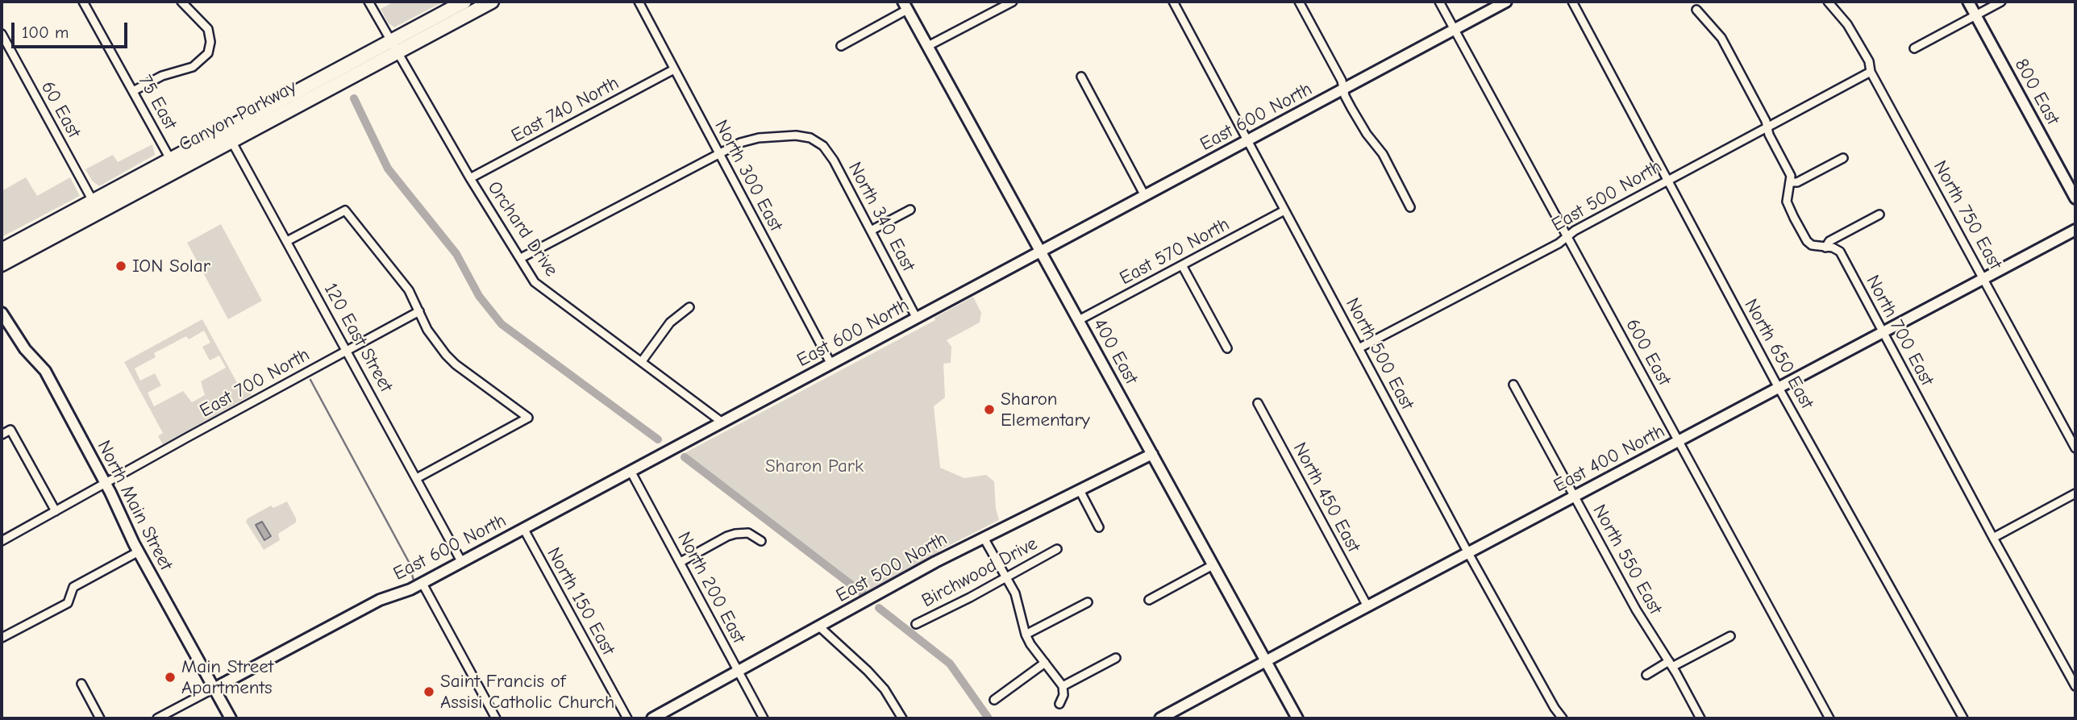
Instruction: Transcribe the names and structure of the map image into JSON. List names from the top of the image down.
{
  "streets": {
    "highway": ["Canyon Parkway"],
    "street": [
      "800 East",
      "75 East",
      "60 East",
      "East 740 North",
      "East 600 North",
      "North 300 East",
      "East 500 North",
      "North 750 East",
      "North 340 East",
      "Orchard Drive",
      "East 570 North",
      "North 700 East",
      "120 East Street",
      "400 East",
      "600 East",
      "North 500 East",
      "North 650 East",
      "East 700 North",
      "East 400 North",
      "North 450 East",
      "North Main Street",
      "North 550 East",
      "Birchwood Drive",
      "North 200 East",
      "North 150 East"
    ]
  },
  "crossings": [
    ["75 East", "Canyon Parkway"],
    ["60 East", "Canyon Parkway"],
    ["East 740 North", "North 300 East"],
    ["East 740 North", "Orchard Drive"],
    ["Canyon Parkway", "Orchard Drive"],
    ["Canyon Parkway", "120 East Street"],
    ["East 600 North", "North 300 East"],
    ["East 600 North", "North 340 East"],
    ["East 600 North", "Orchard Drive"],
    ["East 600 North", "120 East Street"],
    ["East 600 North", "400 East"],
    ["East 600 North", "600 East"],
    ["East 600 North", "North 500 East"],
    ["East 600 North", "North Main Street"],
    ["East 600 North", "North 200 East"],
    ["East 600 North", "North 150 East"],
    ["North 300 East", "North 340 East"],
    ["East 500 North", "North 750 East"],
    ["East 500 North", "North 700 East"],
    ["East 500 North", "400 East"],
    ["East 500 North", "600 East"],
    ["East 500 North", "North 500 East"],
    ["East 500 North", "North 650 East"],
    ["East 500 North", "North 200 East"],
    ["North 750 East", "East 400 North"],
    ["East 570 North", "400 East"],
    ["East 570 North", "North 500 East"],
    ["North 700 East", "East 400 North"],
    ["120 East Street", "East 700 North"],
    ["400 East", "East 400 North"],
    ["600 East", "East 400 North"],
    ["North 500 East", "East 400 North"],
    ["North 650 East", "East 400 North"],
    ["East 700 North", "North Main Street"],
    ["East 400 North", "North 450 East"],
    ["East 400 North", "North 550 East"]
  ],
  "parks": ["Sharon Park"],
  "places": [
    "ION Solar",
    "Sharon Elementary",
    "Main Street Apartments",
    "Saint Francis of Assisi Catholic Church"
  ],
  "scale_bar": "100 m"
}
